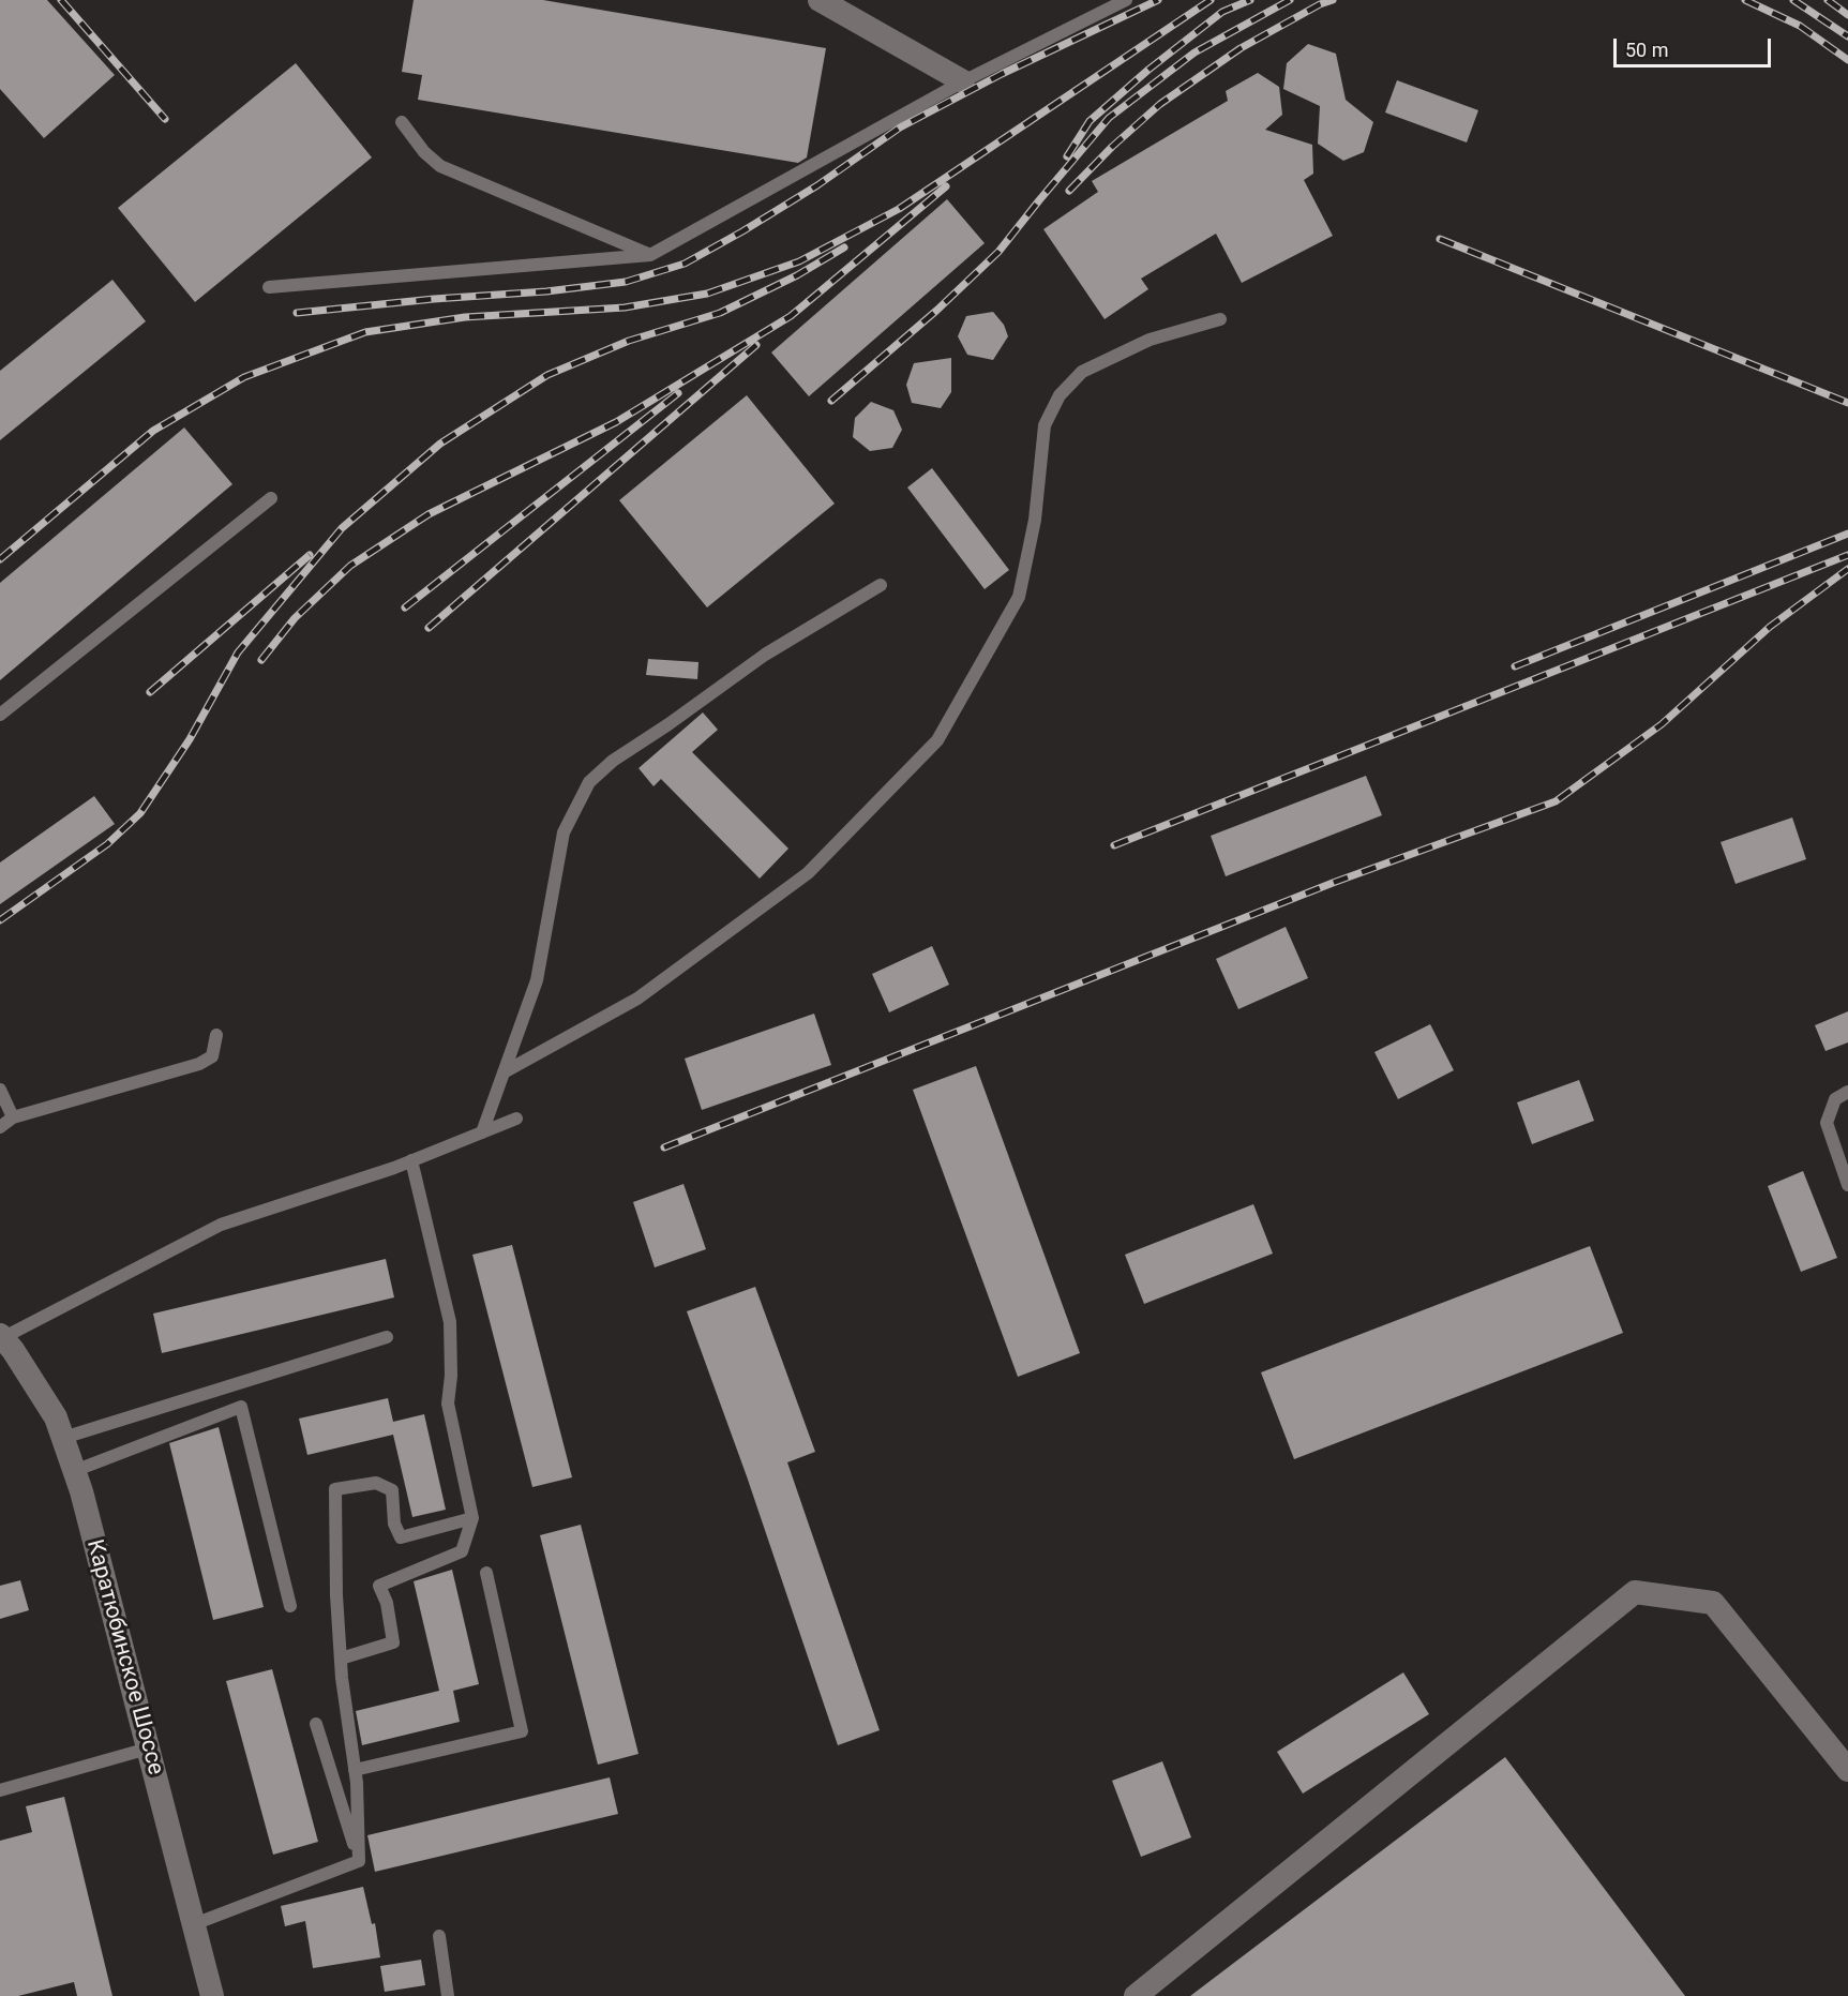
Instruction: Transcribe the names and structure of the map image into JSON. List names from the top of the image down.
{
  "streets": {
    "street": ["Каратюбинское Шоссе"]
  },
  "scale_bar": "50 m"
}
